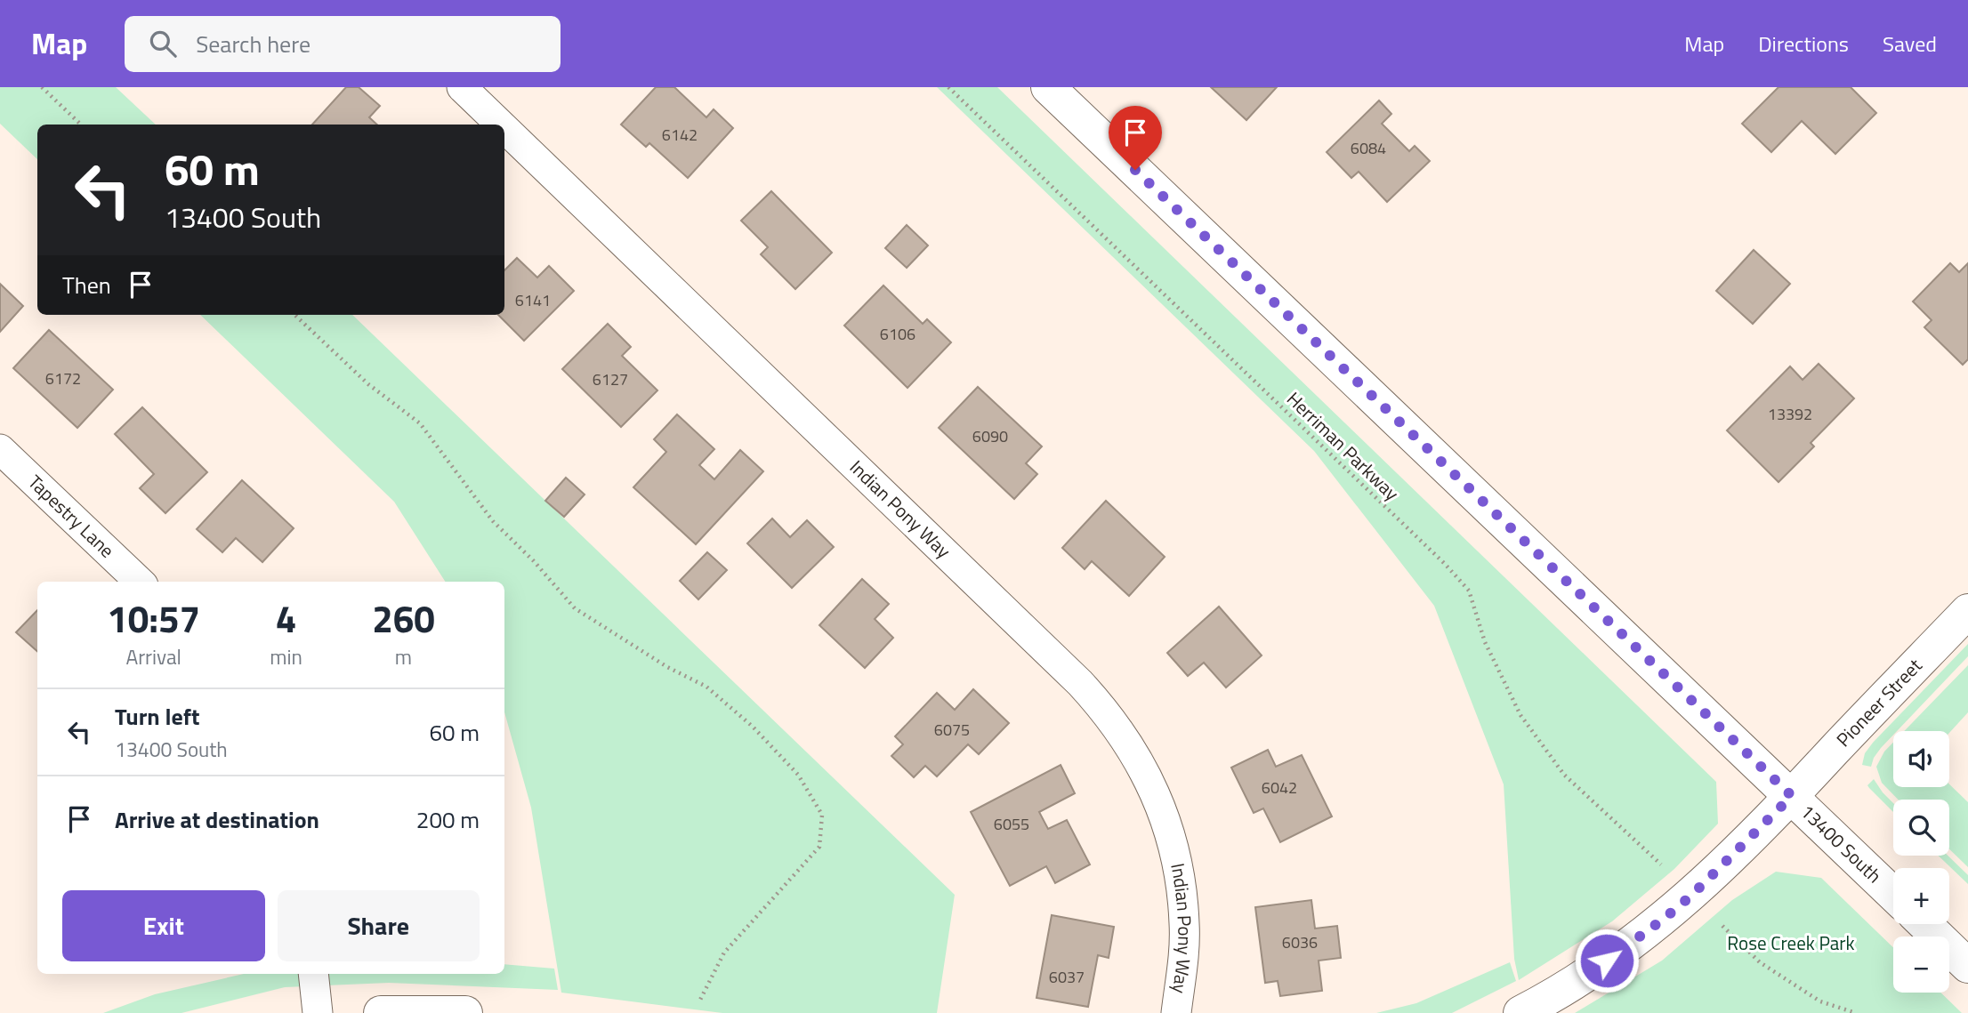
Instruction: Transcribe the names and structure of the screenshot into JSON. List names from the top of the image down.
{
  "streets": {
    "main road": ["Pioneer Street", "13400 South"],
    "street": ["Indian Pony Way", "Tapestry Lane"],
    "path": ["Herriman Parkway"]
  },
  "crossings": [
    ["Pioneer Street", "13400 South"]
  ],
  "parks": ["Rose Creek Park"],
  "house_numbers": [
    "6142",
    "6084",
    "6141",
    "6106",
    "6172",
    "6127",
    "13392",
    "6090",
    "6075",
    "6042",
    "6055",
    "6036",
    "6037"
  ],
  "page": {
    "header": "Map",
    "search": "Search here",
    "nav": ["Map", "Directions", "Saved"],
    "turn": ["60 m", "13400 South"],
    "then": "Then",
    "eta": [
      "10:57",
      "Arrival",
      "4",
      "min",
      "260",
      "m"
    ],
    "list": [
      {
        "name": "Turn left",
        "note": "13400 South",
        "value": "60 m"
      },
      {
        "name": "Arrive at destination",
        "value": "200 m"
      }
    ],
    "map_buttons": ["+", "−"],
    "buttons": ["Exit", "Share"]
  }
}
